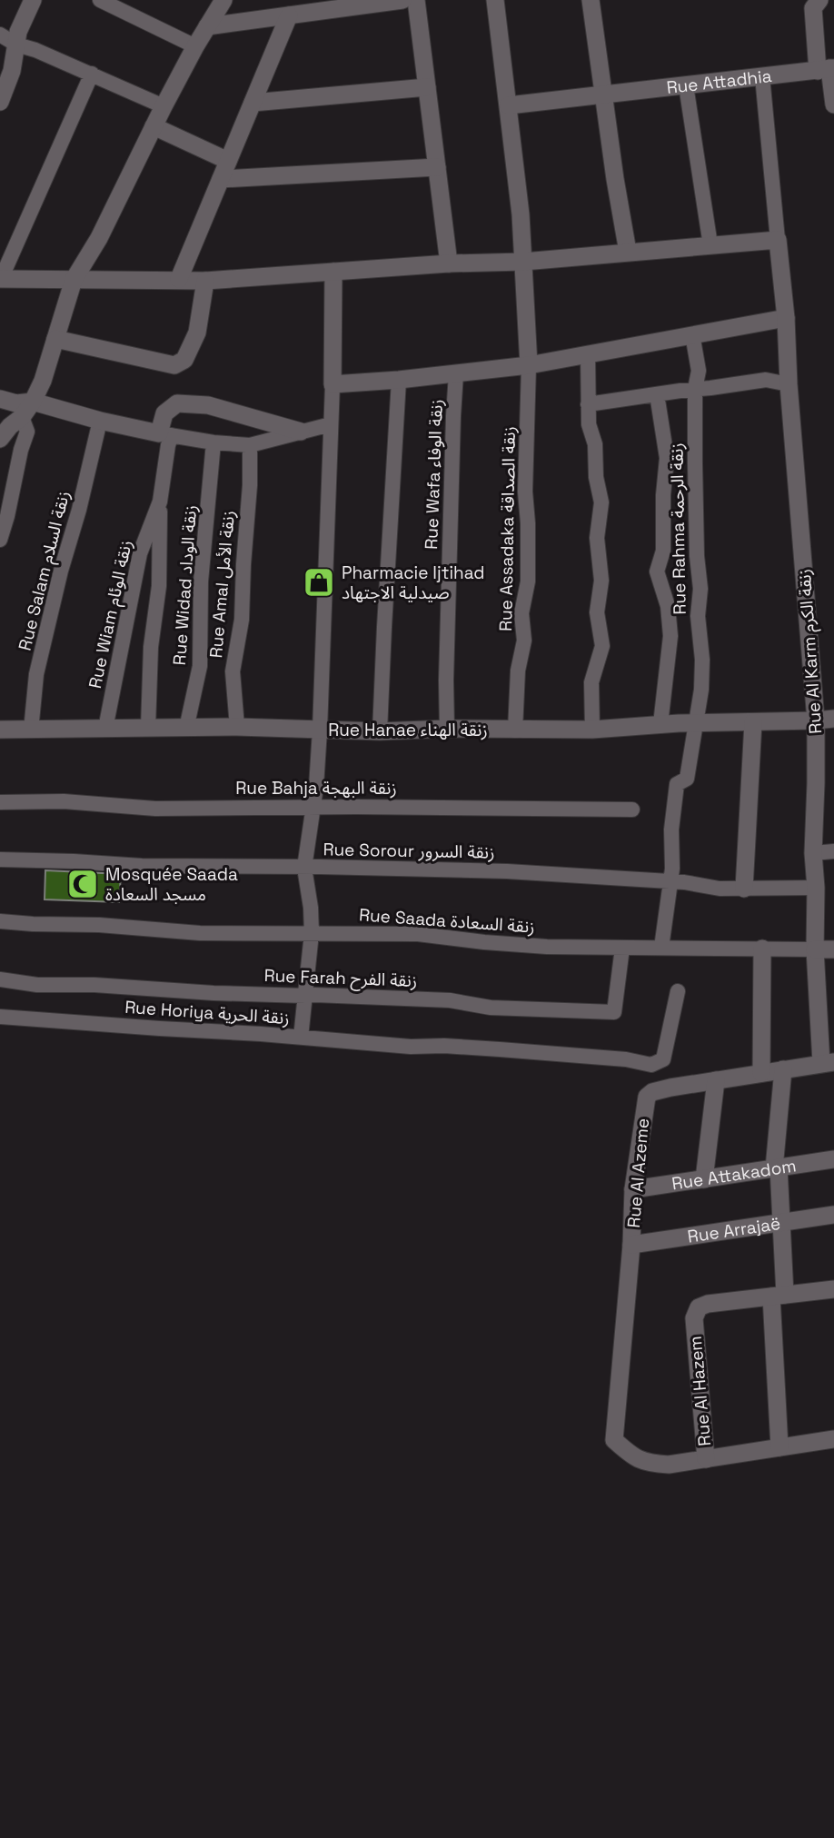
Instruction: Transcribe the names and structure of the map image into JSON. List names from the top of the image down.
{
  "streets": {
    "street": [
      "Rue Attadhia",
      "Rue Wafa زنقة الوفاء",
      "Rue Assadaka زنقة الصداقة",
      "Rue Rahma زنقة الرحمة",
      "Rue Salam زنقة السلام",
      "Rue Amal زنقة الأمل",
      "Rue Widad زنقة الوداد",
      "Rue Wiam زنقة الوئام",
      "Rue Al Karm زنقة الكرم",
      "Rue Hanae زنقة الهناء",
      "Rue Bahja زنقة البهجة",
      "Rue Sorour زنقة السرور",
      "Rue Saada زنقة السعادة",
      "Rue Farah زنقة الفرح",
      "Rue Horiya زنقة الحرية",
      "Rue Al Azeme",
      "Rue Attakadom",
      "Rue Arrajaë",
      "Rue Al Hazem"
    ]
  },
  "crossings": [
    ["Rue Wafa زنقة الوفاء", "Rue Hanae زنقة الهناء"],
    ["Rue Assadaka زنقة الصداقة", "Rue Hanae زنقة الهناء"],
    ["Rue Rahma زنقة الرحمة", "Rue Hanae زنقة الهناء"],
    ["Rue Rahma زنقة الرحمة", "Rue Sorour زنقة السرور"],
    ["Rue Salam زنقة السلام", "Rue Hanae زنقة الهناء"],
    ["Rue Amal زنقة الأمل", "Rue Hanae زنقة الهناء"],
    ["Rue Widad زنقة الوداد", "Rue Hanae زنقة الهناء"],
    ["Rue Wiam زنقة الوئام", "Rue Hanae زنقة الهناء"],
    ["Rue Al Karm زنقة الكرم", "Rue Hanae زنقة الهناء"],
    ["Rue Al Karm زنقة الكرم", "Rue Sorour زنقة السرور"],
    ["Rue Al Karm زنقة الكرم", "Rue Saada زنقة السعادة"],
    ["Rue Al Karm زنقة الكرم", "Rue Al Azeme"],
    ["Rue Saada زنقة السعادة", "Rue Farah زنقة الفرح"],
    ["Rue Al Azeme", "Rue Attakadom"],
    ["Rue Al Azeme", "Rue Arrajaë"],
    ["Rue Al Azeme", "Rue Al Hazem"]
  ],
  "places": {
    "shop": ["Pharmacie Ijtihad صيدلية الاجتهاد"],
    "mosque": ["Mosquée Saada مسجد السعادة"]
  }
}
